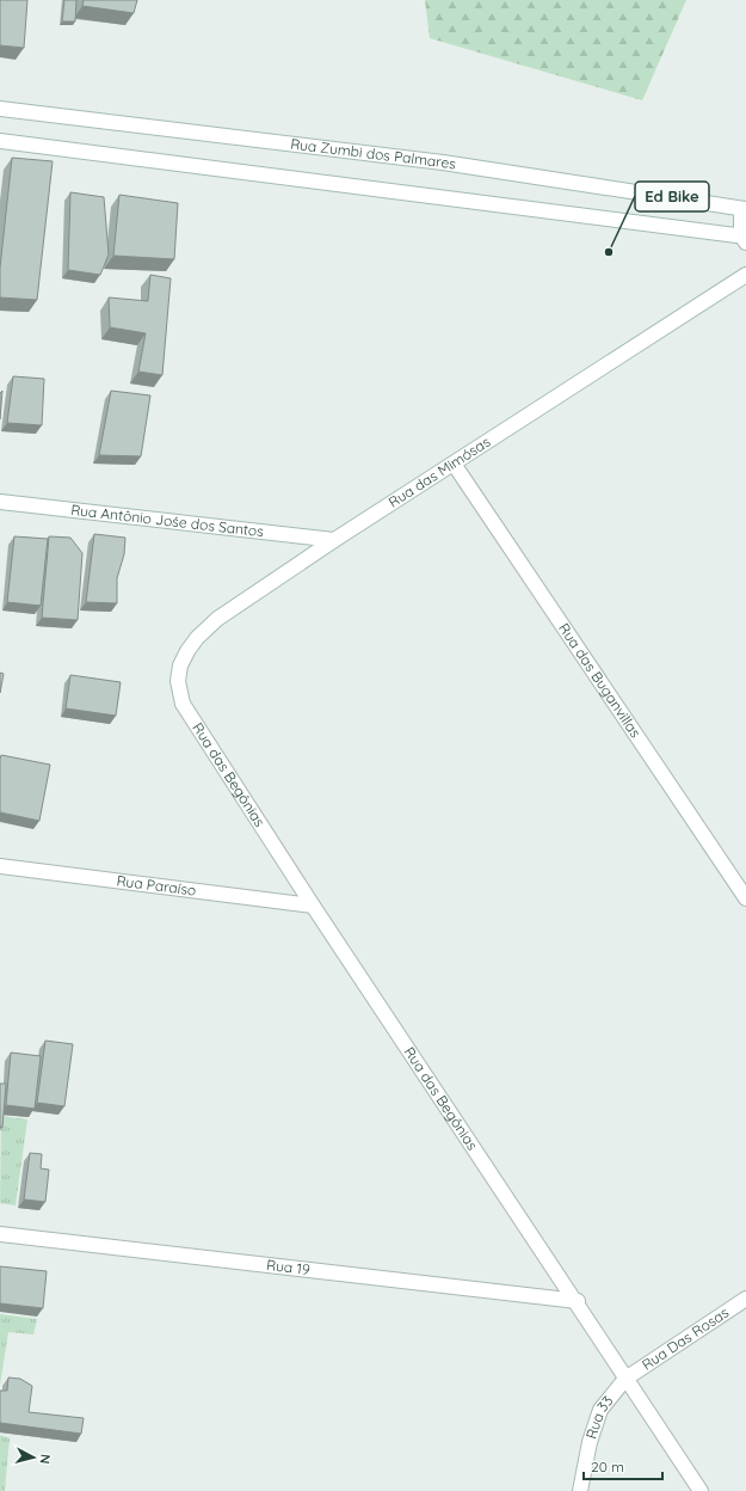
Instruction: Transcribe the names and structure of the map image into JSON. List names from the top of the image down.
{
  "streets": {
    "street": [
      "Rua Zumbi dos Palmares",
      "Rua das Mimósas",
      "Rua Antônio Jośe dos Santos",
      "Rua das Buganvillas",
      "Rua das Begônias",
      "Rua Paraíso",
      "Rua 19",
      "Rua Das Rosas",
      "Rua 33"
    ]
  },
  "crossings": [
    ["Rua das Mimósas", "Rua Antônio Jośe dos Santos"],
    ["Rua das Mimósas", "Rua das Buganvillas"],
    ["Rua das Mimósas", "Rua das Begônias"],
    ["Rua das Begônias", "Rua Paraíso"],
    ["Rua das Begônias", "Rua 19"],
    ["Rua das Begônias", "Rua Das Rosas"],
    ["Rua das Begônias", "Rua 33"],
    ["Rua Das Rosas", "Rua 33"]
  ],
  "places": ["Ed Bike"],
  "scale_bar": "20 m",
  "north": "right"
}
